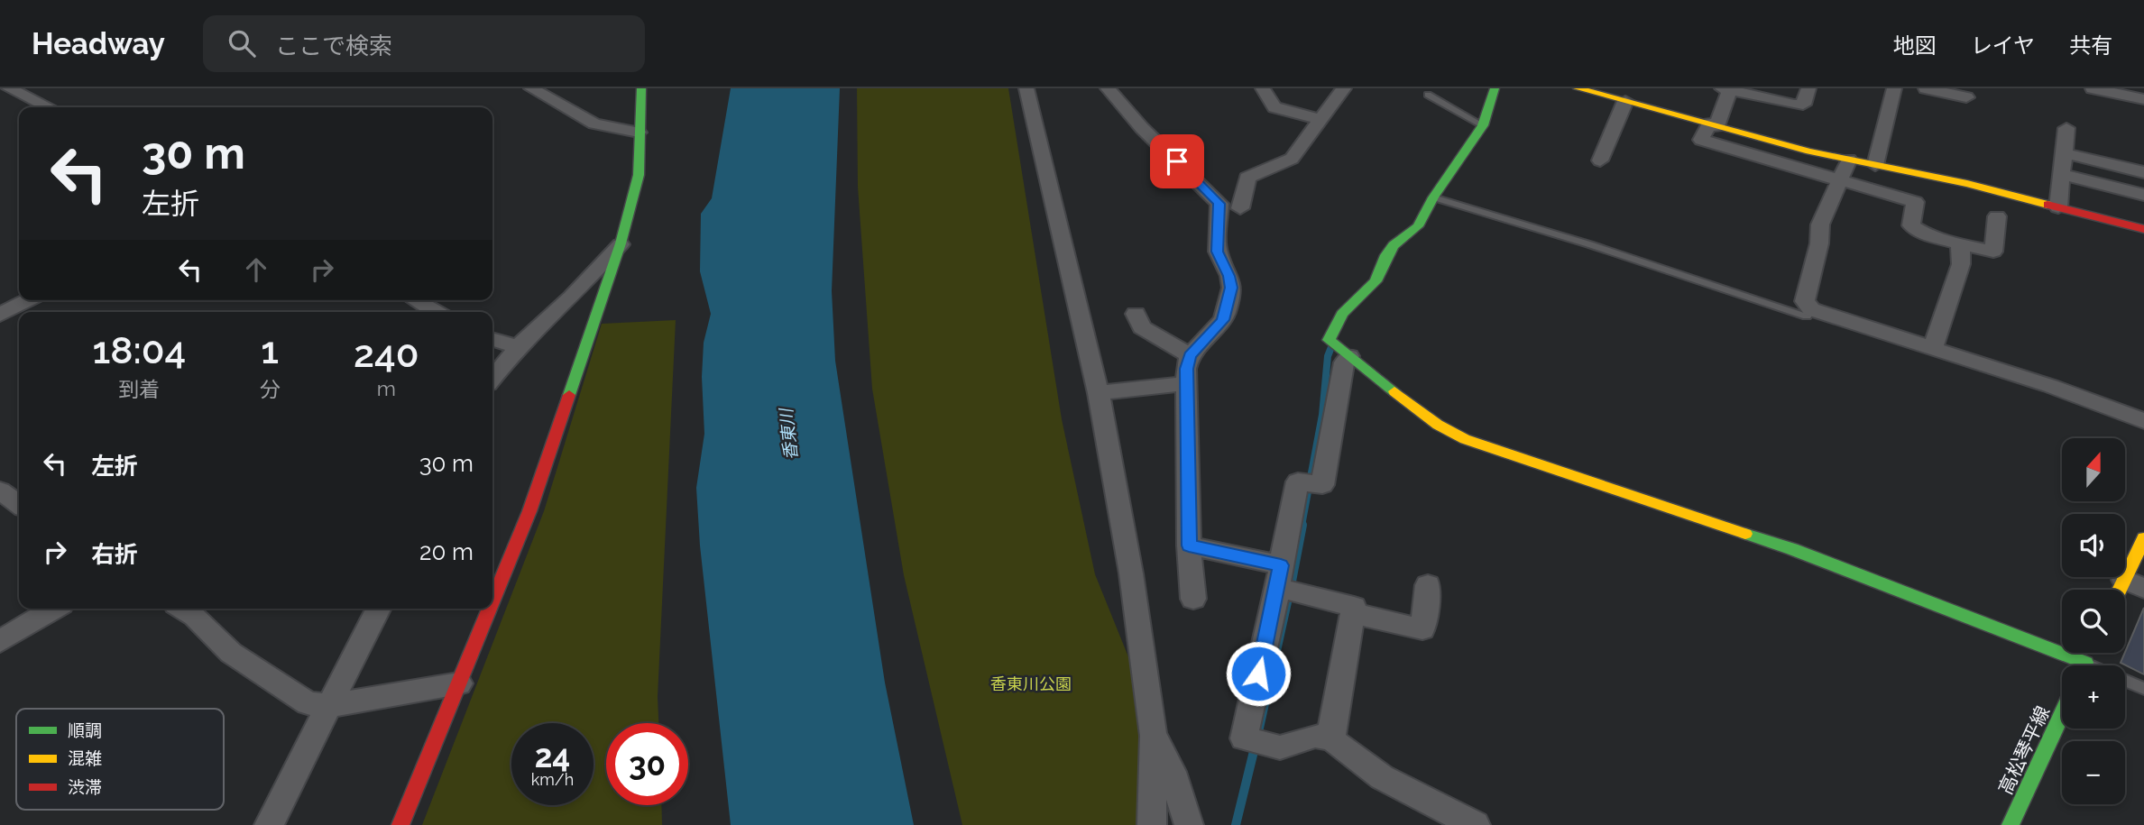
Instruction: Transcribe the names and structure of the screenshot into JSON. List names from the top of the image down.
{
  "streets": {
    "street": ["高松琴平線"]
  },
  "water": ["香東川"],
  "parks": ["香東川公園"],
  "legend": ["順調", "混雑", "渋滞"],
  "north": "top",
  "page": {
    "header": "Headway",
    "search": "ここで検索",
    "nav": ["地図", "レイヤ", "共有"],
    "turn": ["30 m", "左折"],
    "eta": [
      "18:04",
      "到着",
      "1",
      "分",
      "240",
      "m"
    ],
    "list": [
      {
        "name": "左折",
        "value": "30 m"
      },
      {
        "name": "右折",
        "value": "20 m"
      }
    ],
    "map_buttons": ["+", "−"],
    "speed": "24 km/h",
    "limit": "30"
  }
}
